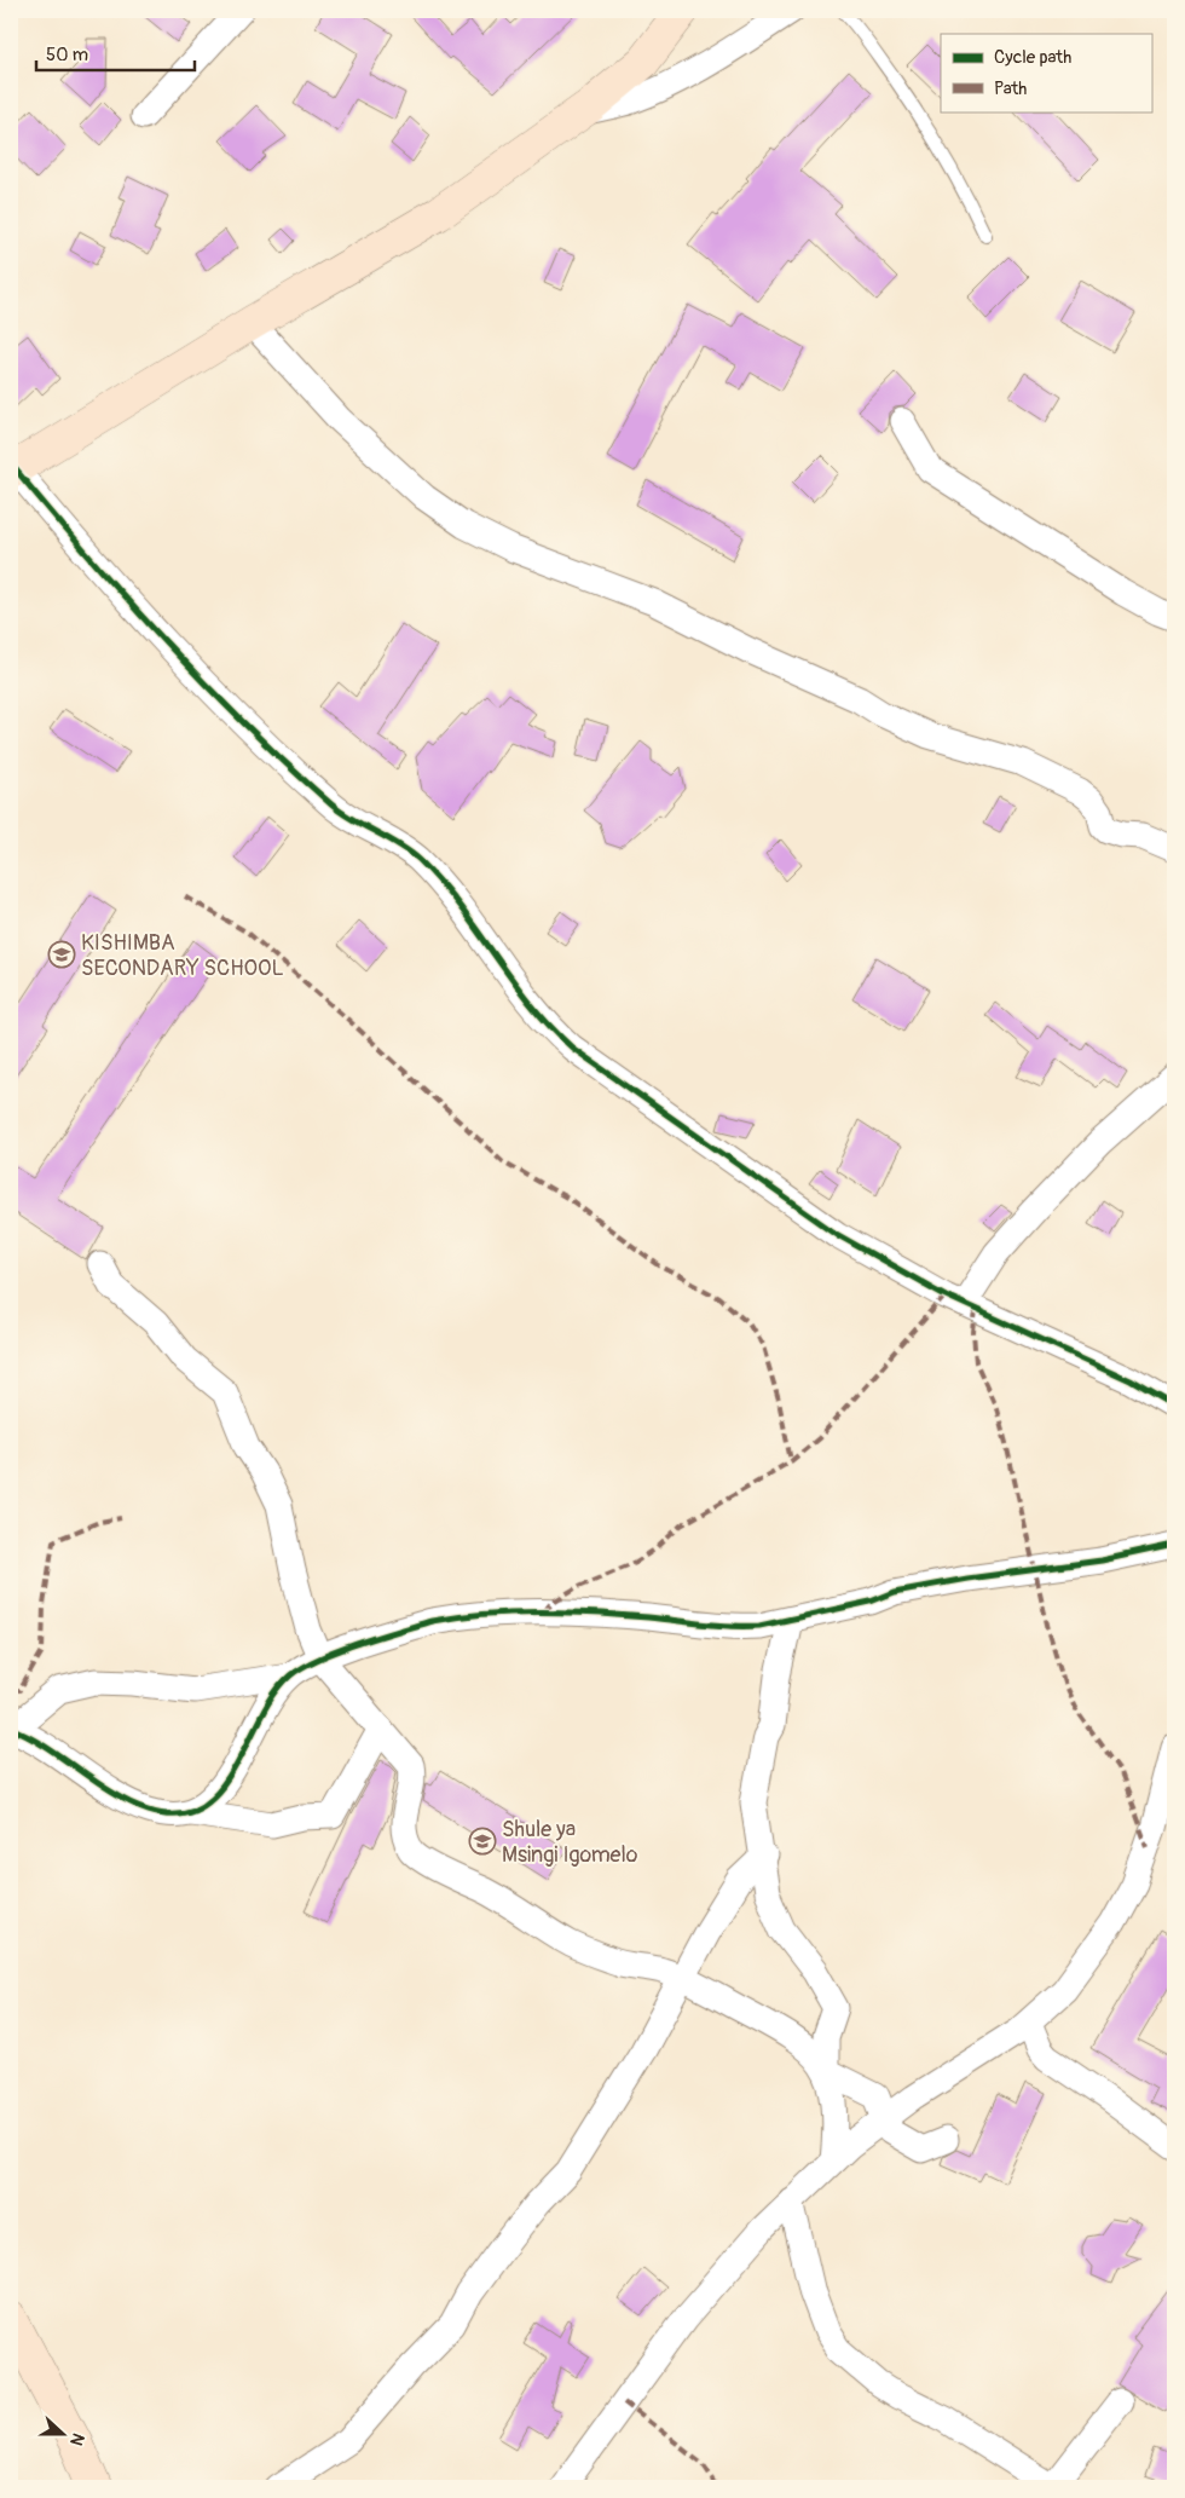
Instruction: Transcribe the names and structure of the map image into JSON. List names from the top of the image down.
{
  "places": {
    "school or university": ["KISHIMBA SECONDARY SCHOOL", "Shule ya Msingi Igomelo"]
  },
  "legend": ["Cycle path", "Path"],
  "scale_bar": "50 m",
  "north": "right"
}
